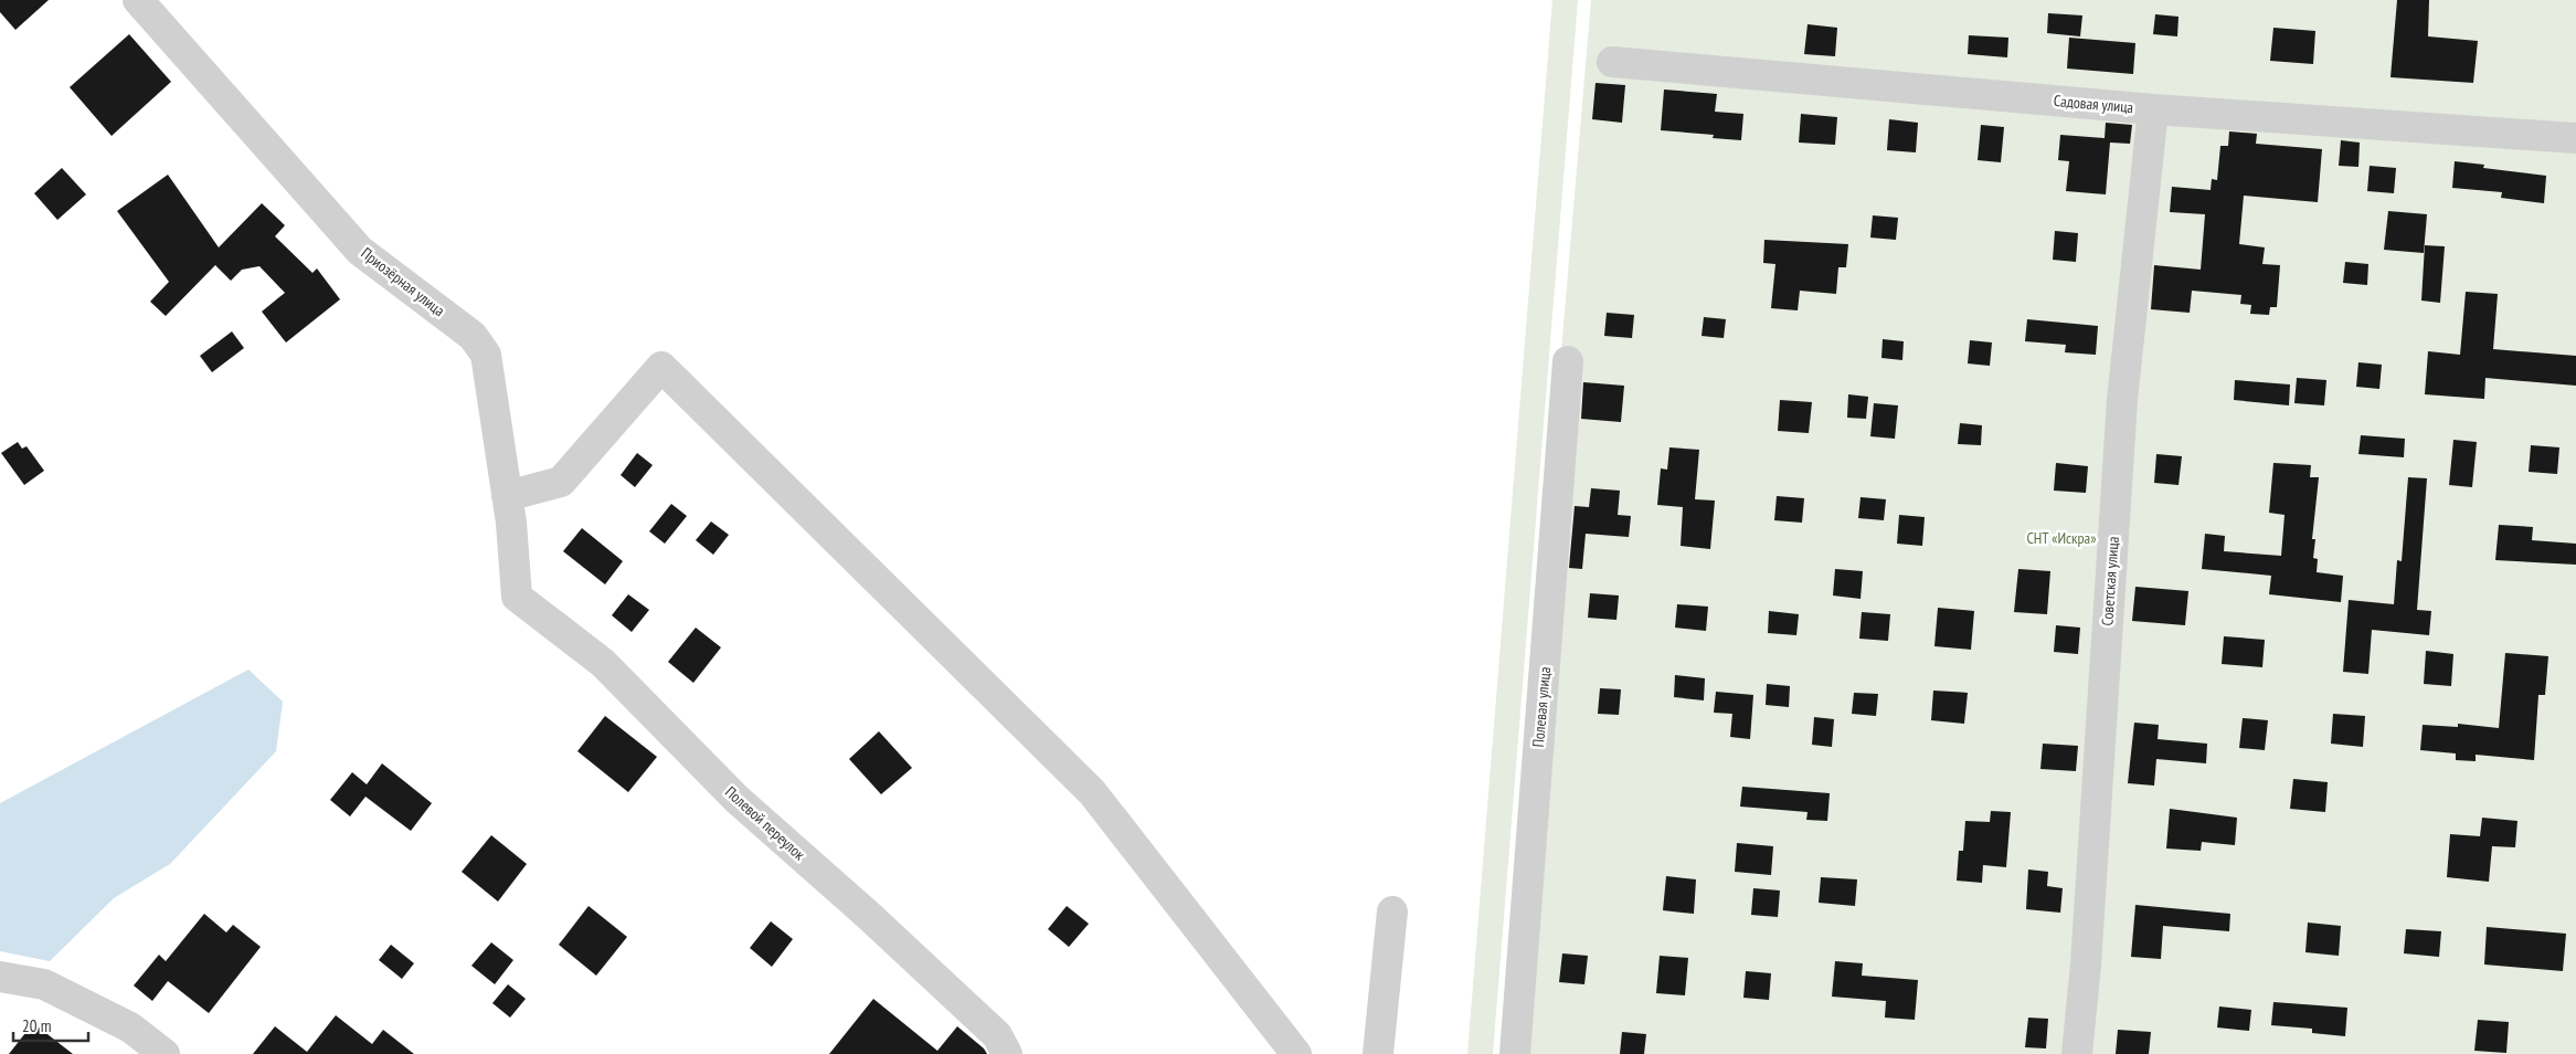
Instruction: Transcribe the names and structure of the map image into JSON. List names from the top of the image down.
{
  "streets": {
    "street": [
      "Садовая улица",
      "Приозёрная улица",
      "Советская улица",
      "Полевая улица",
      "Полевой переулок"
    ]
  },
  "crossings": [
    ["Садовая улица", "Советская улица"],
    ["Приозёрная улица", "Полевой переулок"]
  ],
  "parks": ["СНТ «Искра»"],
  "scale_bar": "20 m"
}
